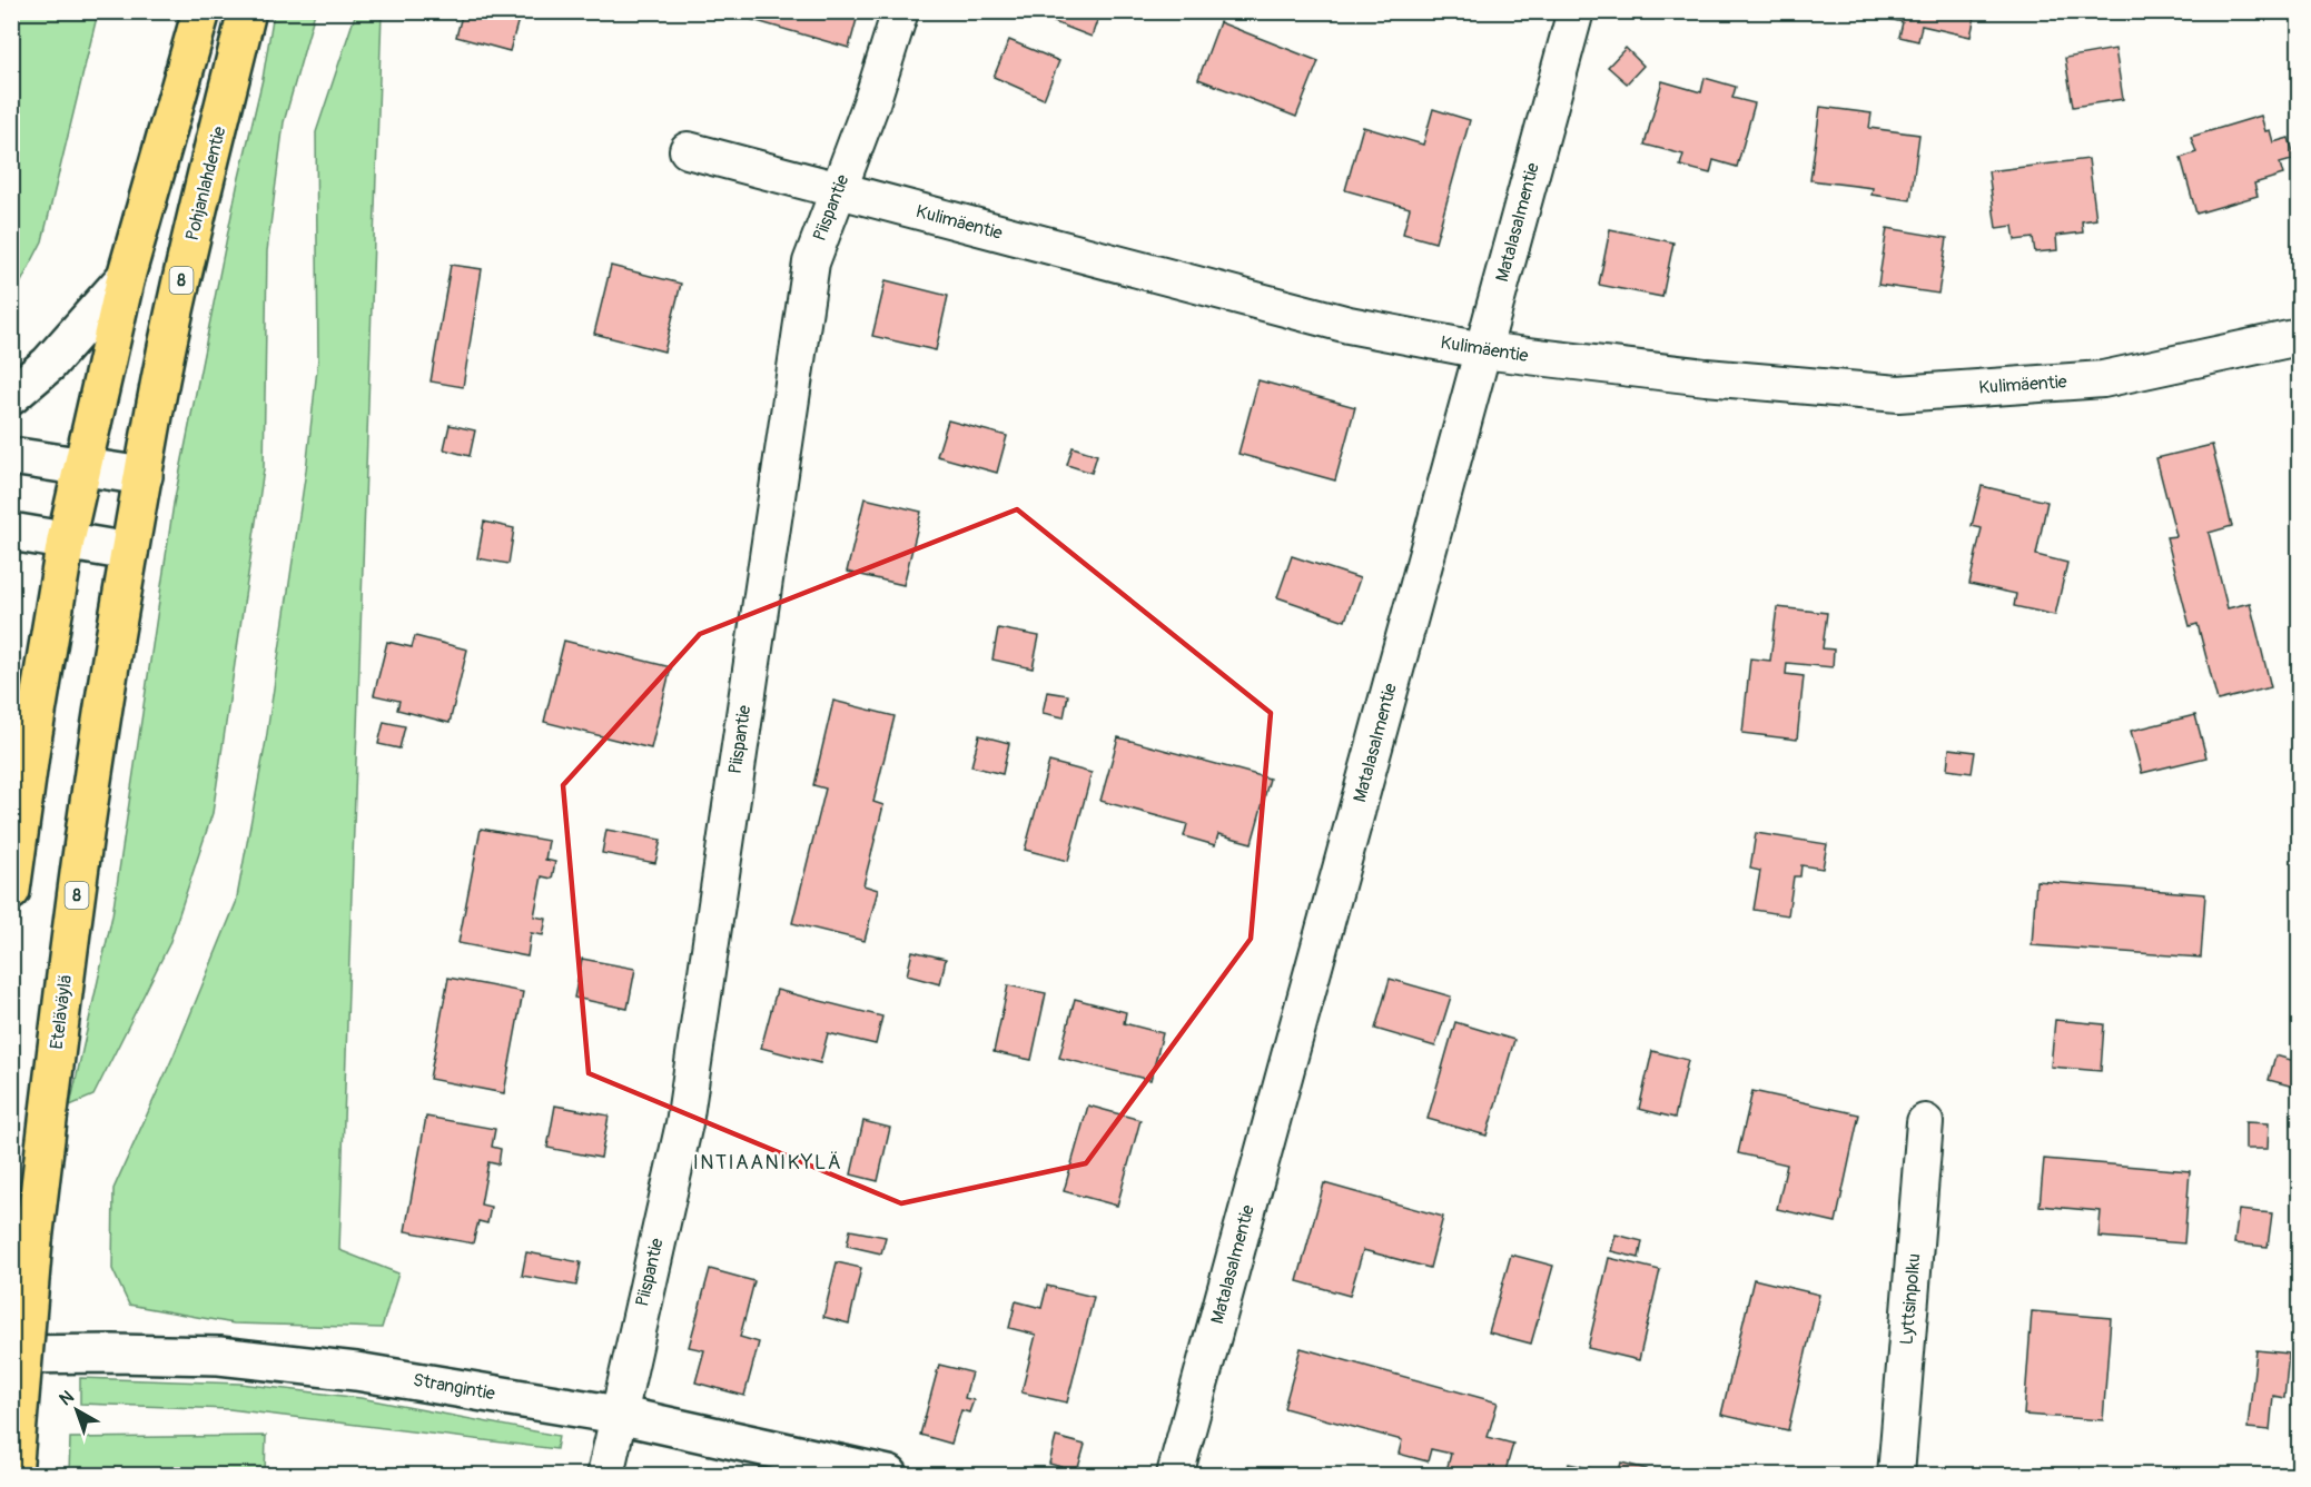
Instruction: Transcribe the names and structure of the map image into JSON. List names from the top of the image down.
{
  "streets": {
    "highway": ["Pohjanlahdentie", "8", "Eteläväylä"],
    "street": [
      "Piispantie",
      "Kulimäentie",
      "Matalasalmentie",
      "Lyttsinpolku",
      "Strangintie"
    ]
  },
  "crossings": [
    ["Pohjanlahdentie", "Eteläväylä"],
    ["Piispantie", "Kulimäentie"],
    ["Piispantie", "Strangintie"],
    ["Kulimäentie", "Matalasalmentie"]
  ],
  "districts": ["INTIAANIKYLÄ"],
  "north": "top left"
}
